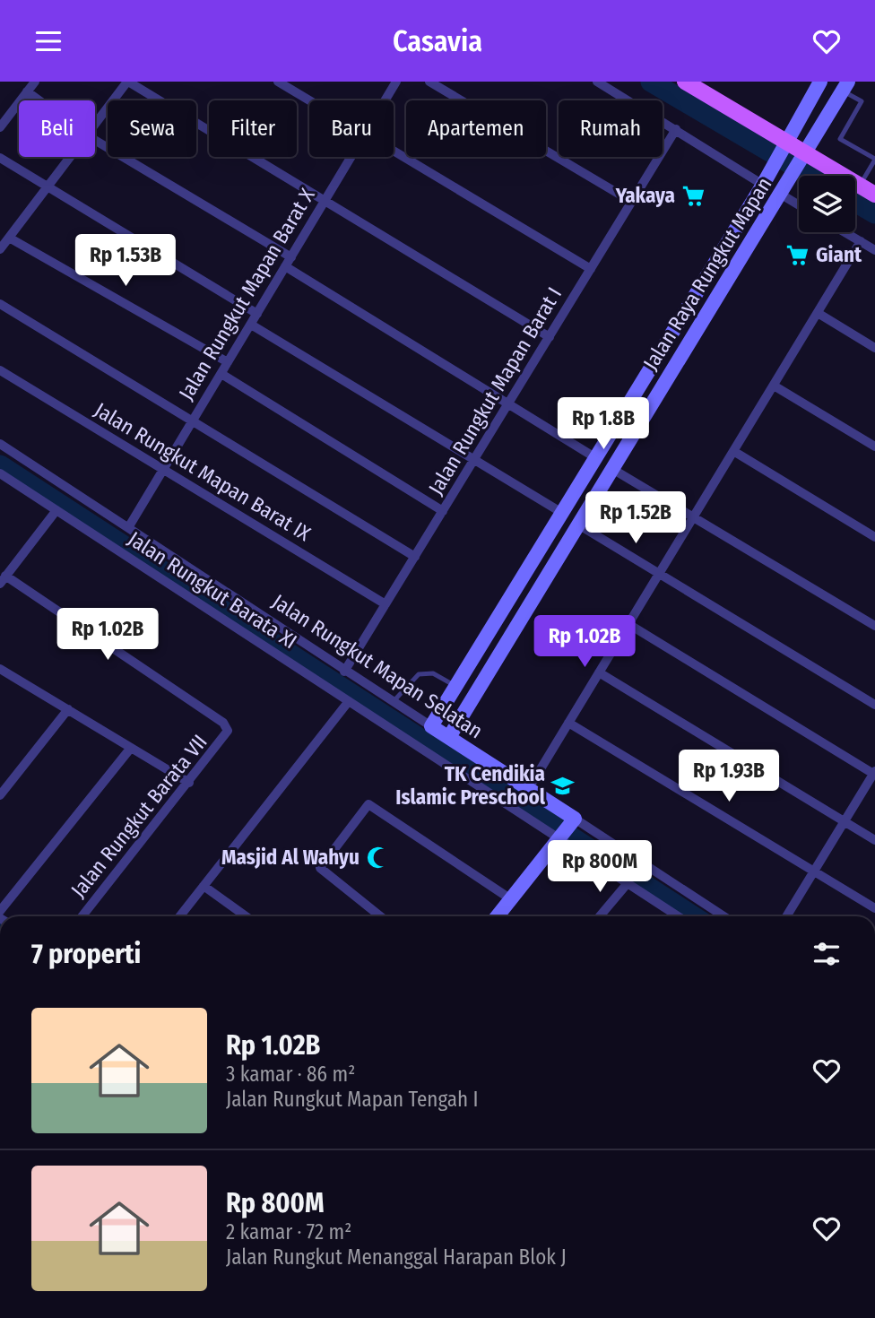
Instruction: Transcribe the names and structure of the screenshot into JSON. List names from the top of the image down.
{
  "streets": {
    "street": [
      "Jalan Raya Rungkut Mapan",
      "Jalan Rungkut Mapan Barat X",
      "Jalan Rungkut Mapan Barat I",
      "Jalan Rungkut Mapan Barat IX",
      "Jalan Rungkut Barata XI",
      "Jalan Rungkut Mapan Selatan",
      "Jalan Rungkut Barata VII"
    ]
  },
  "crossings": [
    ["Jalan Raya Rungkut Mapan", "Jalan Rungkut Mapan Selatan"],
    ["Jalan Rungkut Mapan Barat X", "Jalan Rungkut Mapan Barat IX"],
    ["Jalan Rungkut Mapan Barat X", "Jalan Rungkut Mapan Selatan"],
    ["Jalan Rungkut Mapan Barat I", "Jalan Rungkut Mapan Barat IX"],
    ["Jalan Rungkut Mapan Barat I", "Jalan Rungkut Mapan Selatan"]
  ],
  "places": {
    "supermarket": ["Yakaya", "Giant"],
    "school or university": ["TK Cendikia Islamic Preschool"],
    "mosque": ["Masjid Al Wahyu"]
  },
  "page": {
    "header": "Casavia",
    "chip": [
      "Beli",
      "Sewa",
      "Filter",
      "Baru",
      "Apartemen",
      "Rumah"
    ],
    "price": [
      "Rp 1.53B",
      "Rp 1.8B",
      "Rp 1.52B",
      "Rp 1.02B",
      "Rp 1.02B",
      "Rp 1.93B",
      "Rp 800M"
    ],
    "heading": "7 properti",
    "list": [
      {
        "name": "Rp 1.02B",
        "note": "3 kamar · 86 m² · Jalan Rungkut Mapan Tengah I"
      },
      {
        "name": "Rp 800M",
        "note": "2 kamar · 72 m² · Jalan Rungkut Menanggal Harapan Blok J"
      }
    ]
  }
}
